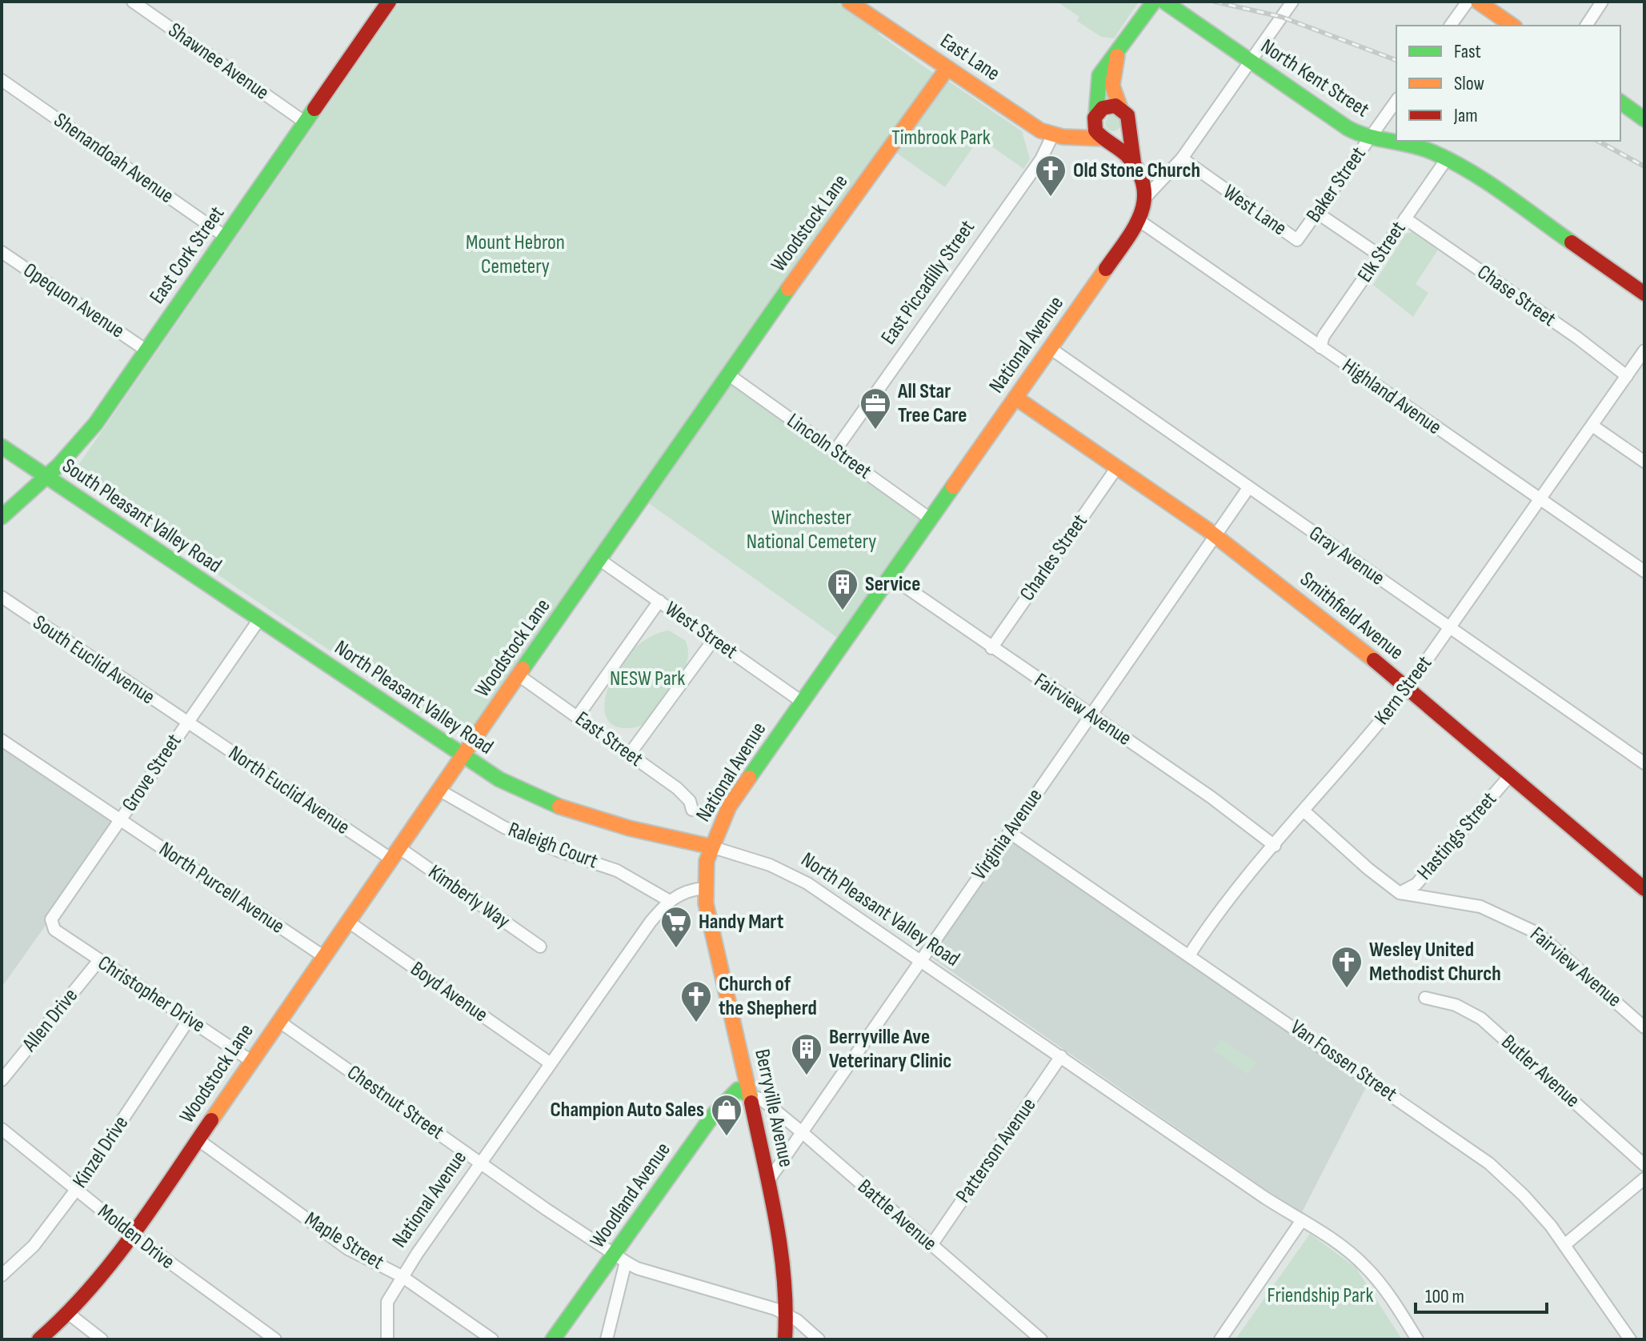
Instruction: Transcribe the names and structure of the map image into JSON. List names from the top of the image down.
{
  "streets": {
    "street": [
      "East Lane",
      "Shawnee Avenue",
      "North Kent Street",
      "Shenandoah Avenue",
      "Baker Street",
      "West Lane",
      "Woodstock Lane",
      "Elk Street",
      "East Cork Street",
      "East Piccadilly Street",
      "Chase Street",
      "Opequon Avenue",
      "National Avenue",
      "Highland Avenue",
      "Lincoln Street",
      "South Pleasant Valley Road",
      "Gray Avenue",
      "Charles Street",
      "Smithfield Avenue",
      "West Street",
      "South Euclid Avenue",
      "Kern Street",
      "North Pleasant Valley Road",
      "Fairview Avenue",
      "East Street",
      "Grove Street",
      "North Euclid Avenue",
      "Virginia Avenue",
      "Hastings Street",
      "Raleigh Court",
      "North Purcell Avenue",
      "Kimberly Way",
      "Boyd Avenue",
      "Christopher Drive",
      "Allen Drive",
      "Van Fossen Street",
      "Butler Avenue",
      "Chestnut Street",
      "Berryville Avenue",
      "Patterson Avenue",
      "Kinzel Drive",
      "Woodland Avenue",
      "Battle Avenue",
      "Molden Drive",
      "Maple Street"
    ]
  },
  "crossings": [
    ["East Lane", "Woodstock Lane"],
    ["East Lane", "East Piccadilly Street"],
    ["Shawnee Avenue", "East Cork Street"],
    ["North Kent Street", "Baker Street"],
    ["North Kent Street", "Elk Street"],
    ["Shenandoah Avenue", "East Cork Street"],
    ["Baker Street", "West Lane"],
    ["Woodstock Lane", "Lincoln Street"],
    ["Woodstock Lane", "West Street"],
    ["Woodstock Lane", "North Pleasant Valley Road"],
    ["Woodstock Lane", "East Street"],
    ["Woodstock Lane", "North Euclid Avenue"],
    ["Woodstock Lane", "Raleigh Court"],
    ["Woodstock Lane", "North Purcell Avenue"],
    ["Woodstock Lane", "Kimberly Way"],
    ["Woodstock Lane", "Boyd Avenue"],
    ["Woodstock Lane", "Christopher Drive"],
    ["Woodstock Lane", "Chestnut Street"],
    ["Woodstock Lane", "Molden Drive"],
    ["Woodstock Lane", "Maple Street"],
    ["Elk Street", "Chase Street"],
    ["Elk Street", "Highland Avenue"],
    ["East Cork Street", "Opequon Avenue"],
    ["East Cork Street", "South Pleasant Valley Road"],
    ["East Piccadilly Street", "Lincoln Street"],
    ["Chase Street", "Kern Street"],
    ["National Avenue", "Highland Avenue"],
    ["National Avenue", "Lincoln Street"],
    ["National Avenue", "Gray Avenue"],
    ["National Avenue", "Smithfield Avenue"],
    ["National Avenue", "West Street"],
    ["National Avenue", "North Pleasant Valley Road"],
    ["National Avenue", "Fairview Avenue"],
    ["National Avenue", "Raleigh Court"],
    ["National Avenue", "Boyd Avenue"],
    ["National Avenue", "Chestnut Street"],
    ["National Avenue", "Berryville Avenue"],
    ["National Avenue", "Maple Street"],
    ["Highland Avenue", "Kern Street"],
    ["South Pleasant Valley Road", "North Pleasant Valley Road"],
    ["South Pleasant Valley Road", "Grove Street"],
    ["Gray Avenue", "Kern Street"],
    ["Gray Avenue", "Virginia Avenue"],
    ["Charles Street", "Smithfield Avenue"],
    ["Charles Street", "Fairview Avenue"],
    ["Smithfield Avenue", "Kern Street"],
    ["Smithfield Avenue", "Virginia Avenue"],
    ["Smithfield Avenue", "Hastings Street"],
    ["South Euclid Avenue", "Grove Street"],
    ["South Euclid Avenue", "North Euclid Avenue"],
    ["Kern Street", "Fairview Avenue"],
    ["Kern Street", "Van Fossen Street"],
    ["North Pleasant Valley Road", "Grove Street"],
    ["North Pleasant Valley Road", "Virginia Avenue"],
    ["North Pleasant Valley Road", "Patterson Avenue"],
    ["Fairview Avenue", "Virginia Avenue"],
    ["Fairview Avenue", "Hastings Street"],
    ["Grove Street", "North Euclid Avenue"],
    ["Grove Street", "North Purcell Avenue"],
    ["Grove Street", "Christopher Drive"],
    ["North Euclid Avenue", "Kimberly Way"],
    ["Virginia Avenue", "Van Fossen Street"],
    ["Virginia Avenue", "Berryville Avenue"],
    ["Virginia Avenue", "Battle Avenue"],
    ["Christopher Drive", "Allen Drive"],
    ["Christopher Drive", "Kinzel Drive"],
    ["Chestnut Street", "Berryville Avenue"],
    ["Chestnut Street", "Woodland Avenue"],
    ["Berryville Avenue", "Woodland Avenue"],
    ["Berryville Avenue", "Battle Avenue"],
    ["Patterson Avenue", "Battle Avenue"],
    ["Kinzel Drive", "Molden Drive"],
    ["Woodland Avenue", "Battle Avenue"]
  ],
  "parks": [
    "Timbrook Park",
    "Mount Hebron Cemetery",
    "Winchester National Cemetery",
    "NESW Park",
    "Friendship Park"
  ],
  "places": {
    "church": ["Old Stone Church", "Wesley United Methodist Church", "Church of the Shepherd"],
    "office": ["All Star Tree Care"],
    "building": ["Service", "Berryville Ave Veterinary Clinic"],
    "supermarket": ["Handy Mart"],
    "shop": ["Champion Auto Sales"]
  },
  "legend": ["Fast", "Slow", "Jam"],
  "scale_bar": "100 m"
}
